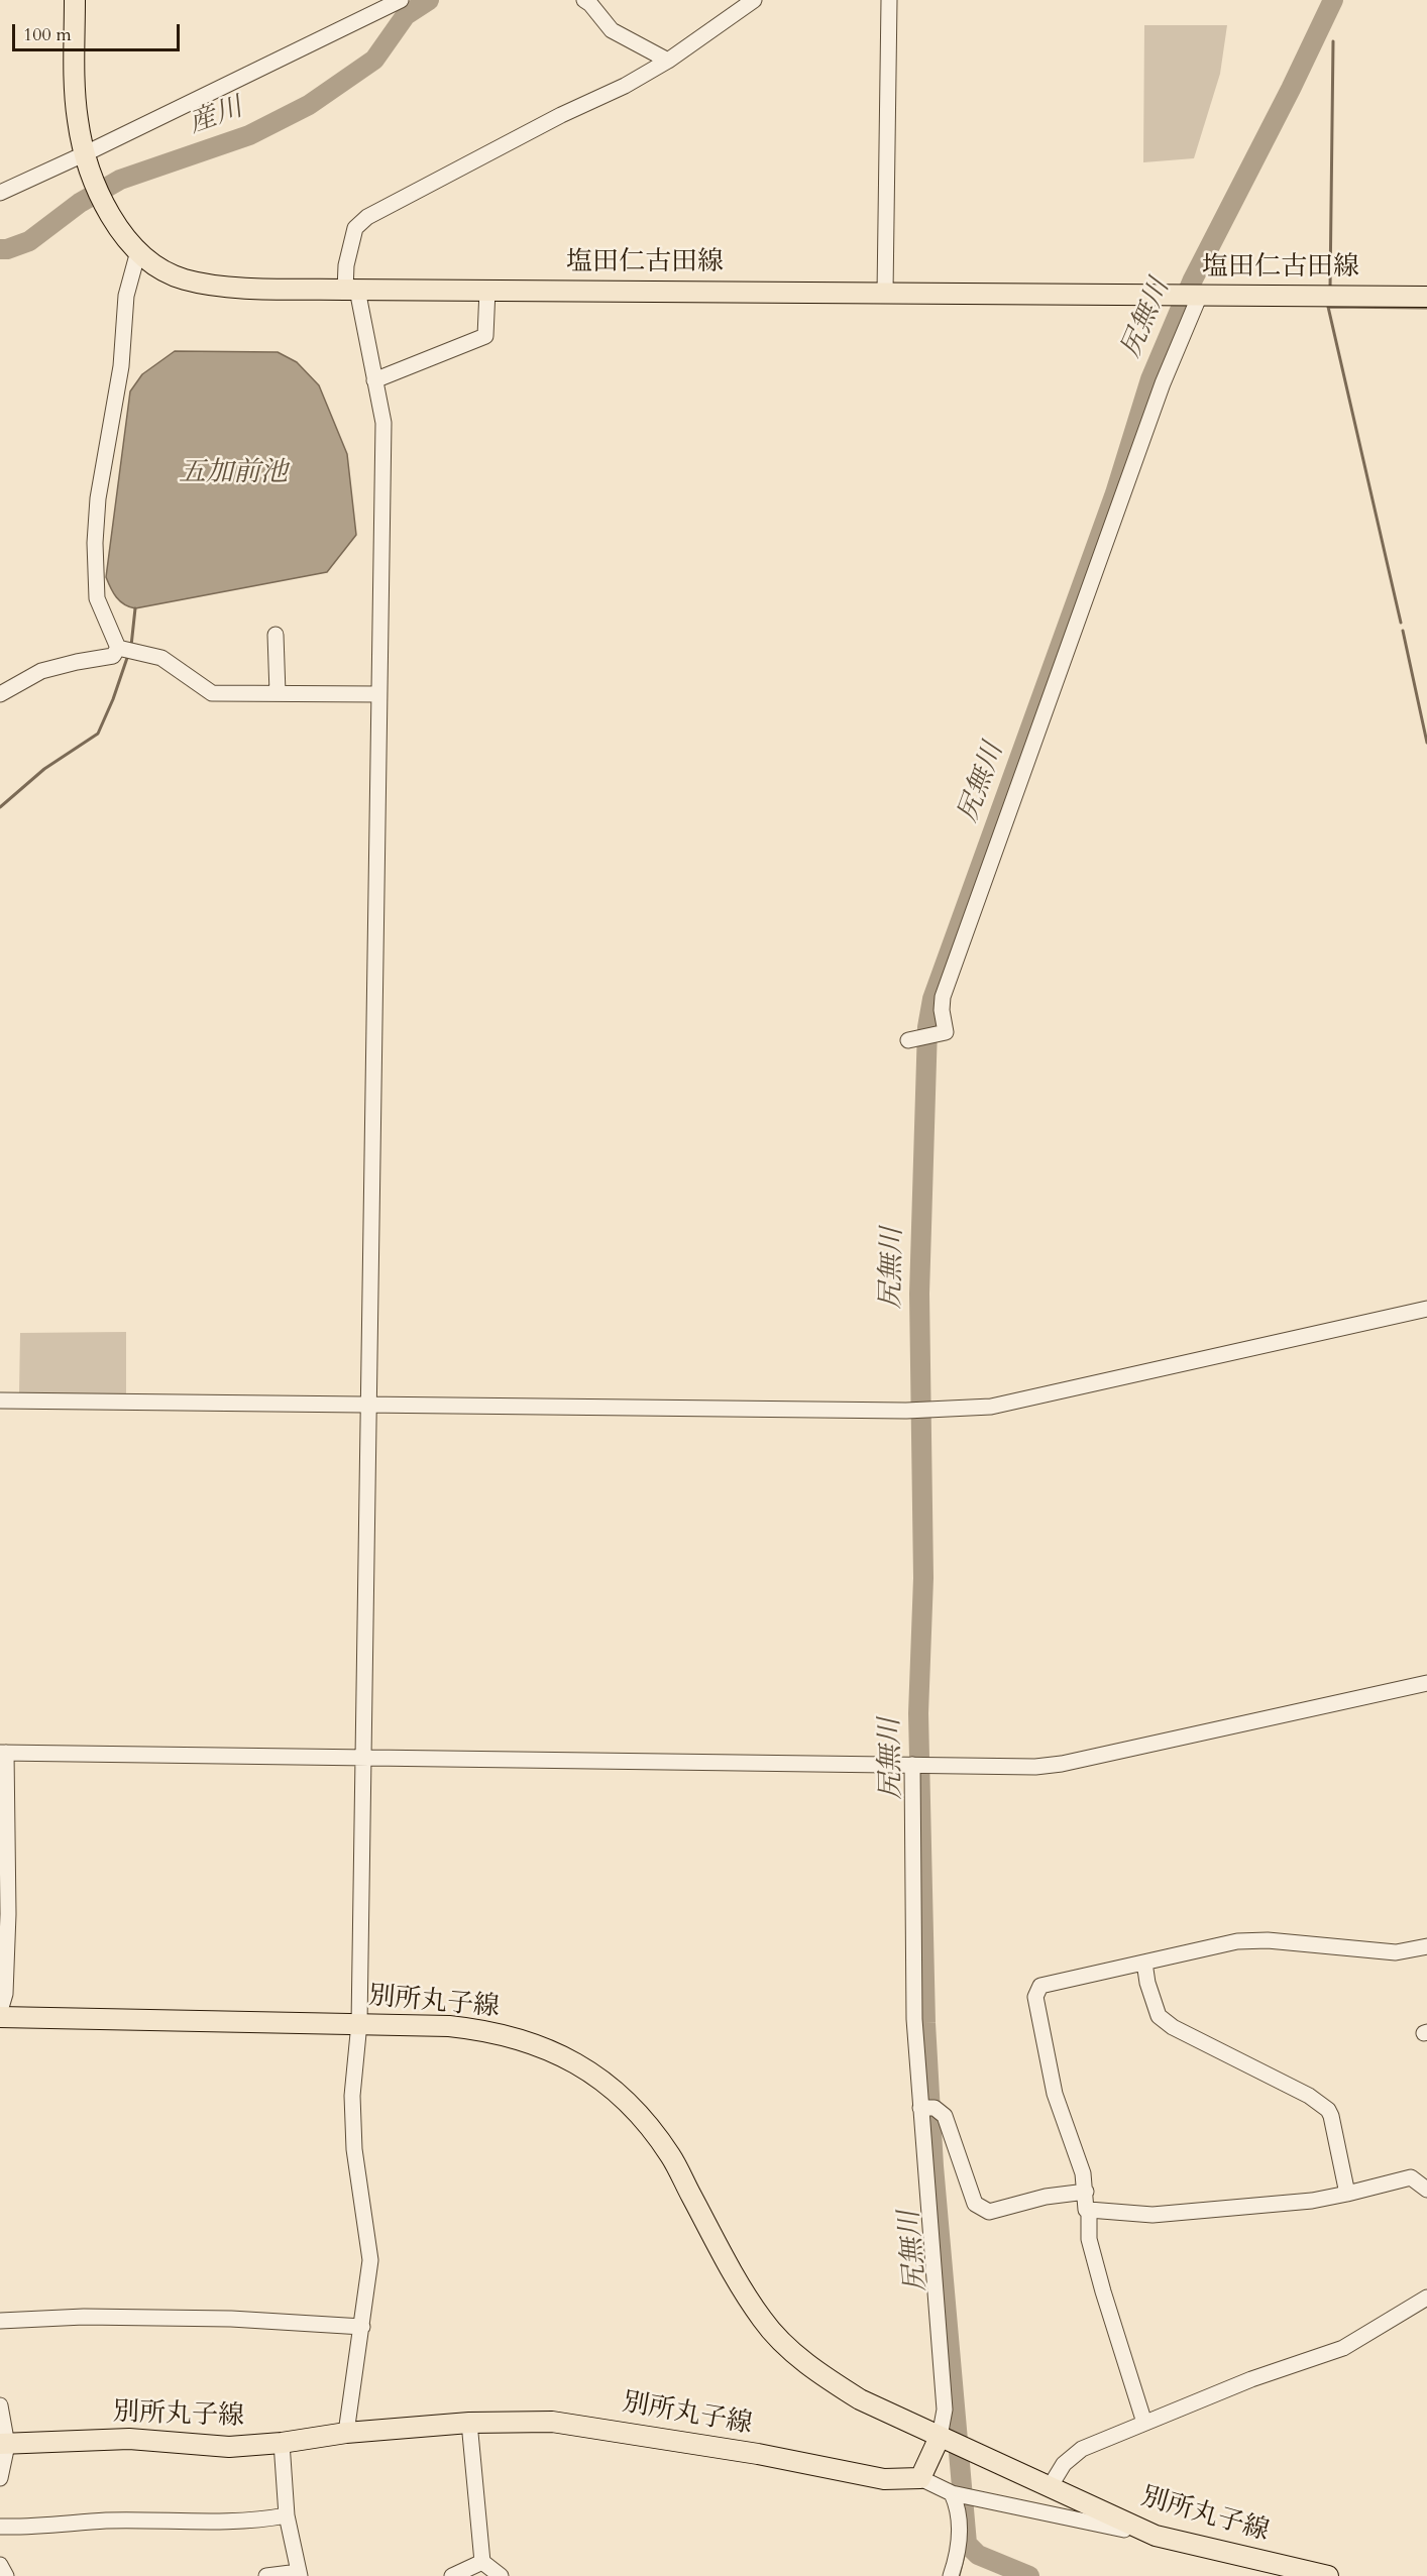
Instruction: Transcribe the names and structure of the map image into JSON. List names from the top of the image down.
{
  "streets": {
    "main road": ["塩田仁古田線", "別所丸子線"]
  },
  "water": ["産川", "尻無川", "五加前池"],
  "scale_bar": "100 m"
}
